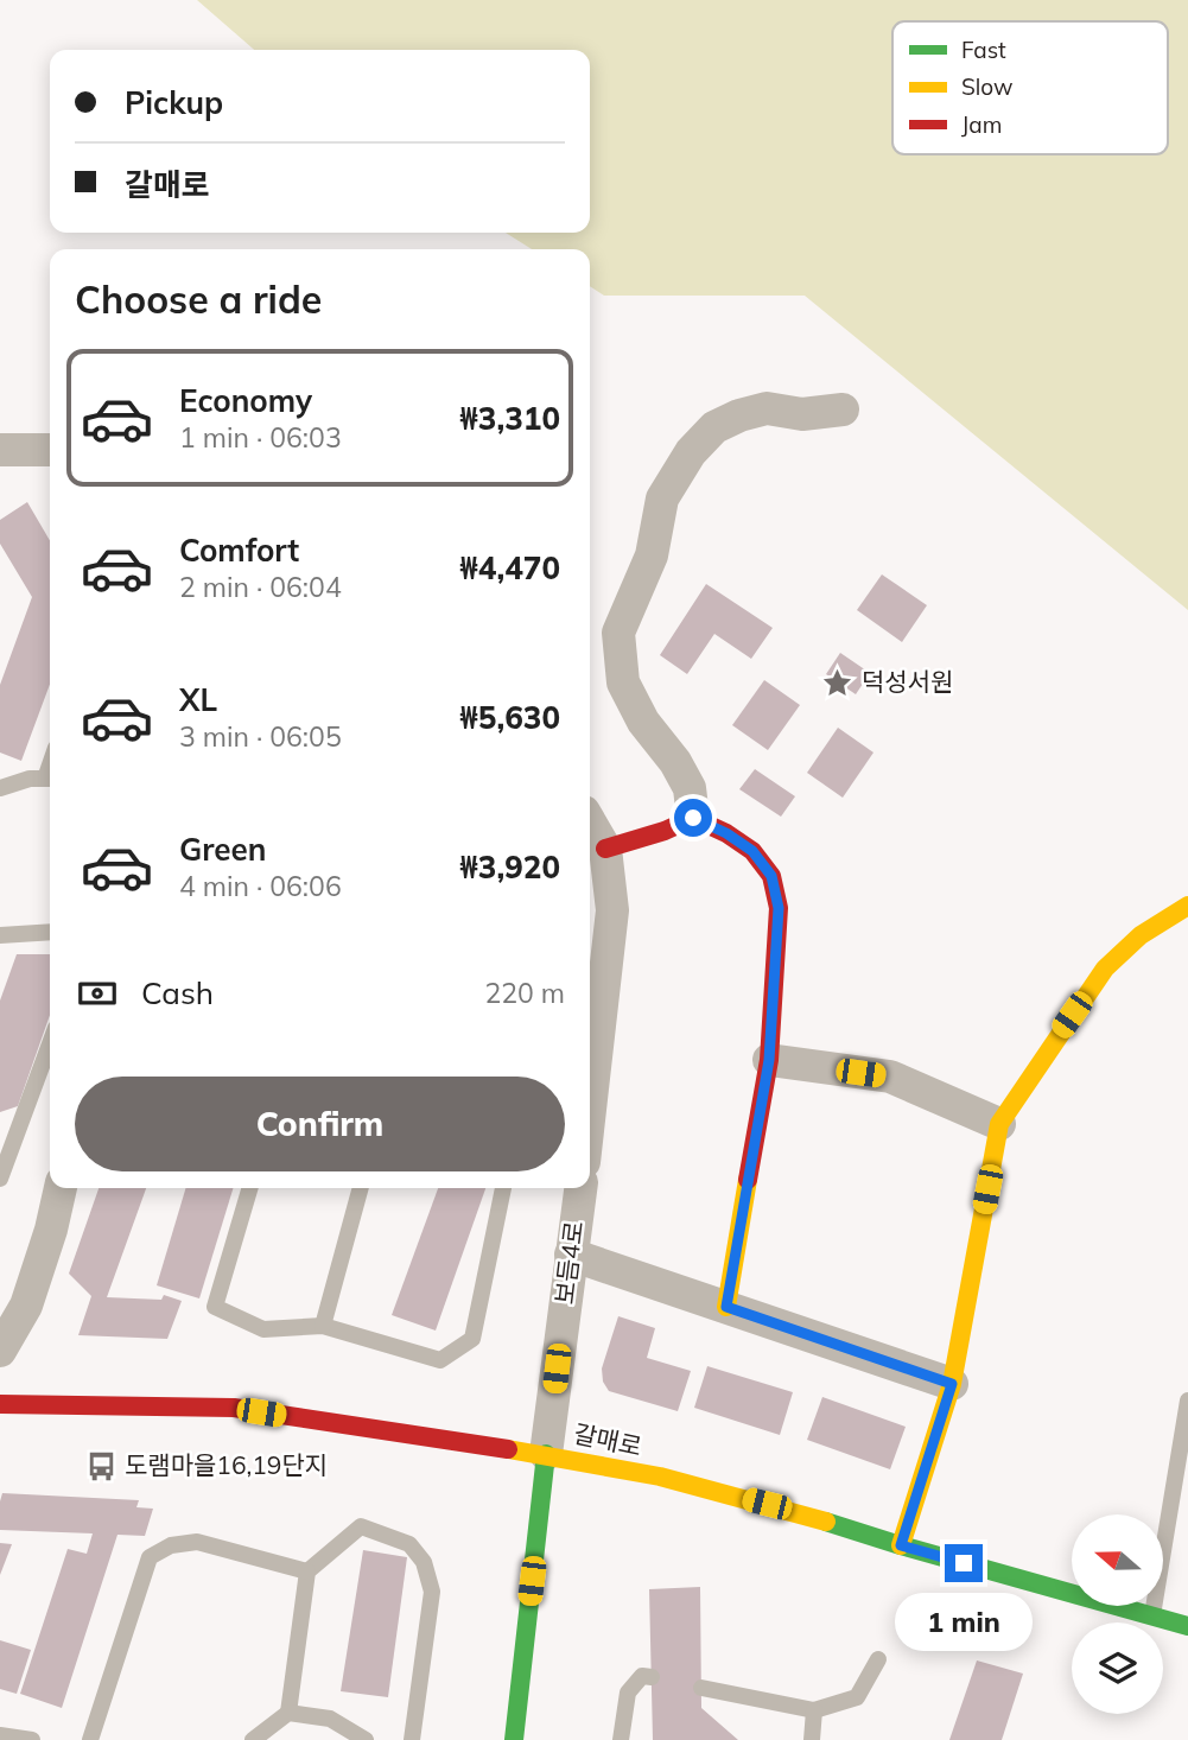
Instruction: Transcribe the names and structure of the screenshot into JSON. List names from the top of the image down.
{
  "streets": {
    "street": ["보듬4로", "갈매로"]
  },
  "crossings": [
    ["보듬4로", "갈매로"]
  ],
  "places": {
    "place": ["덕성서원"],
    "bus stop": ["도램마을16,19단지"]
  },
  "legend": ["Fast", "Slow", "Jam"],
  "north": "left",
  "page": {
    "banner": ["Pickup", "갈매로"],
    "heading": "Choose a ride",
    "list": [
      {
        "name": "Economy",
        "note": "1 min · 06:03",
        "value": "₩3,310"
      },
      {
        "name": "Comfort",
        "note": "2 min · 06:04",
        "value": "₩4,470"
      },
      {
        "name": "XL",
        "note": "3 min · 06:05",
        "value": "₩5,630"
      },
      {
        "name": "Green",
        "note": "4 min · 06:06",
        "value": "₩3,920"
      }
    ],
    "pay": ["Cash", "220 m"],
    "buttons": "Confirm",
    "bubble": "1 min"
  }
}
